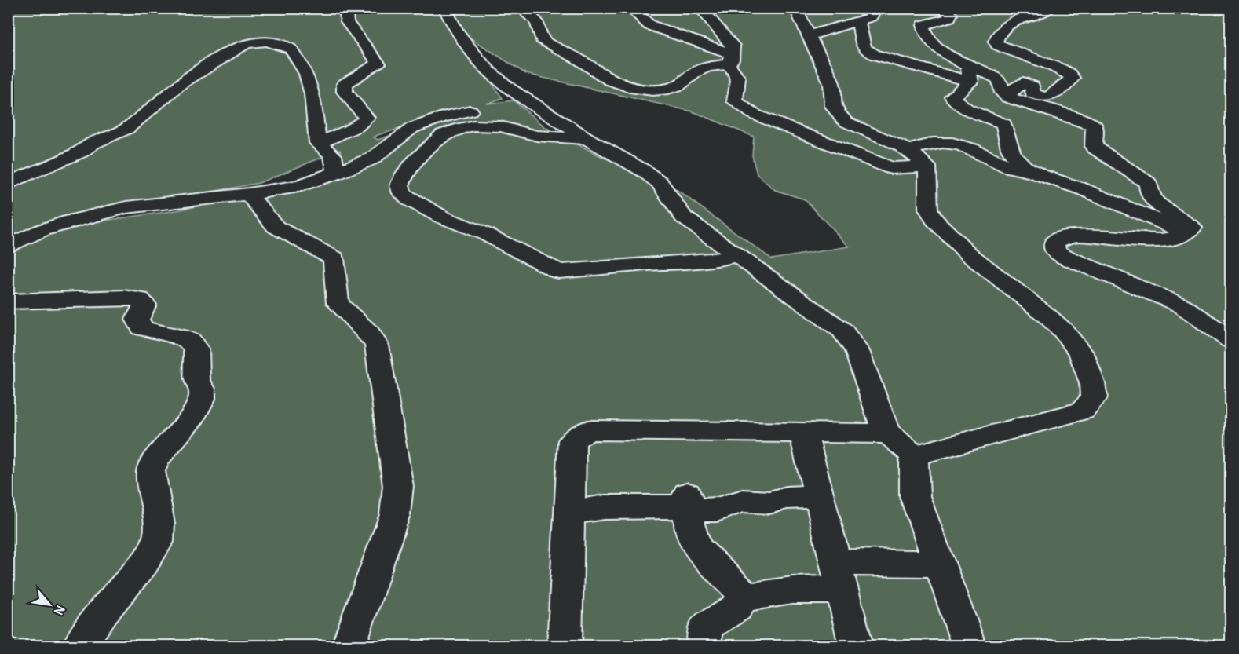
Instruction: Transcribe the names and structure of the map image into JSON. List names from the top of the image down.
{
  "north": "bottom right"
}
